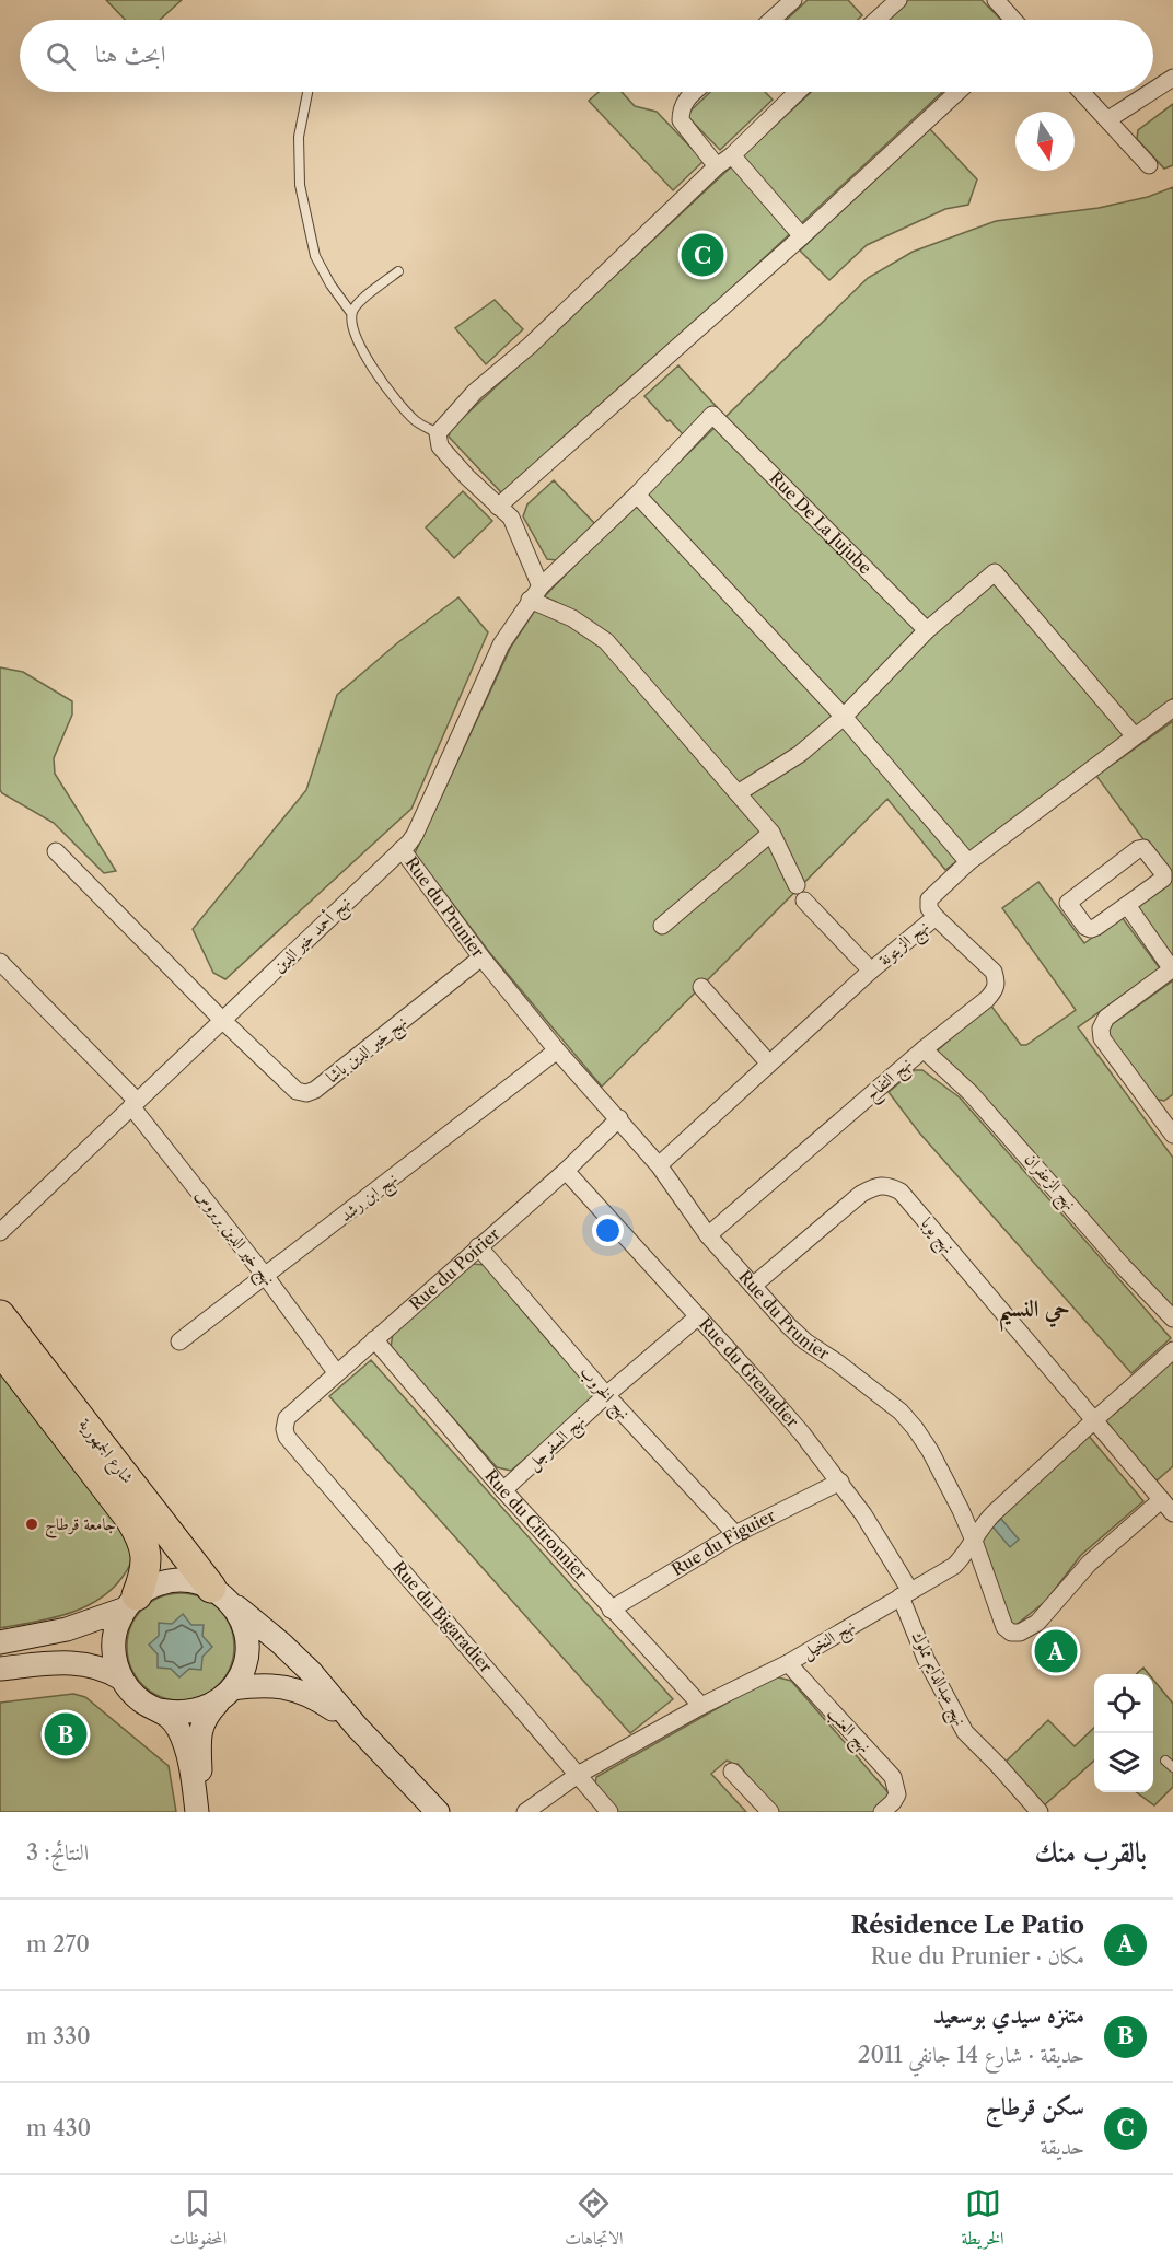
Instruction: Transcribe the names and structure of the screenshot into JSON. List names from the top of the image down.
{
  "streets": {
    "highway": ["شارع الجمهورية"],
    "street": [
      "Rue De La Jujube",
      "Rue du Prunier",
      "نهج أحمد خير الدين",
      "نهج الزيتونة",
      "نهج خير الدين باشا",
      "نهج التفاح",
      "نهج الزعفران",
      "نهج ابن رشد",
      "نهج يوبا",
      "نهج خير الدين بربروس",
      "Rue du Poirier",
      "Rue du Grenadier",
      "نهج الخروب",
      "نهج السفرجل",
      "Rue du Citronnier",
      "Rue du Figuier",
      "Rue du Bigaradier",
      "نهج النخيل",
      "نهج عبدالدايم مملوك",
      "نهج العنب"
    ]
  },
  "crossings": [
    ["Rue De La Jujube", "نهج أحمد خير الدين"],
    ["Rue du Prunier", "نهج أحمد خير الدين"],
    ["Rue du Prunier", "نهج الزيتونة"],
    ["Rue du Prunier", "نهج خير الدين باشا"],
    ["Rue du Prunier", "نهج التفاح"],
    ["Rue du Prunier", "نهج ابن رشد"],
    ["Rue du Prunier", "نهج يوبا"],
    ["Rue du Prunier", "Rue du Poirier"],
    ["Rue du Prunier", "نهج النخيل"],
    ["نهج أحمد خير الدين", "نهج خير الدين باشا"],
    ["نهج أحمد خير الدين", "نهج خير الدين بربروس"],
    ["نهج الزيتونة", "نهج التفاح"],
    ["نهج التفاح", "نهج الزعفران"],
    ["نهج ابن رشد", "نهج خير الدين بربروس"],
    ["نهج يوبا", "نهج النخيل"],
    ["نهج خير الدين بربروس", "Rue du Poirier"],
    ["Rue du Poirier", "Rue du Grenadier"],
    ["Rue du Poirier", "نهج الخروب"],
    ["Rue du Poirier", "Rue du Citronnier"],
    ["Rue du Poirier", "Rue du Bigaradier"],
    ["Rue du Grenadier", "نهج السفرجل"],
    ["Rue du Grenadier", "Rue du Figuier"],
    ["Rue du Grenadier", "نهج النخيل"],
    ["Rue du Grenadier", "نهج عبدالدايم مملوك"],
    ["نهج الخروب", "نهج السفرجل"],
    ["نهج الخروب", "Rue du Figuier"],
    ["نهج السفرجل", "Rue du Citronnier"],
    ["Rue du Citronnier", "Rue du Figuier"],
    ["Rue du Citronnier", "نهج النخيل"],
    ["Rue du Bigaradier", "نهج النخيل"],
    ["نهج النخيل", "نهج عبدالدايم مملوك"],
    ["نهج النخيل", "نهج العنب"]
  ],
  "districts": ["حي النسيم"],
  "places": ["جامعة قرطاج"],
  "north": "bottom",
  "page": {
    "search": "ابحث هنا",
    "pins": ["C", "A", "B"],
    "heading": ["بالقرب منك", "النتائج: 3"],
    "list": [
      {
        "mark": "A",
        "name": "Résidence Le Patio",
        "note": "مكان · Rue du Prunier",
        "value": "270 m"
      },
      {
        "mark": "B",
        "name": "متنزه سيدي بوسعيد",
        "note": "حديقة · شارع 14 جانفي 2011",
        "value": "330 m"
      },
      {
        "mark": "C",
        "name": "سكن قرطاج",
        "note": "حديقة",
        "value": "430 m"
      }
    ],
    "nav": ["الخريطة", "الاتجاهات", "المحفوظات"]
  }
}
